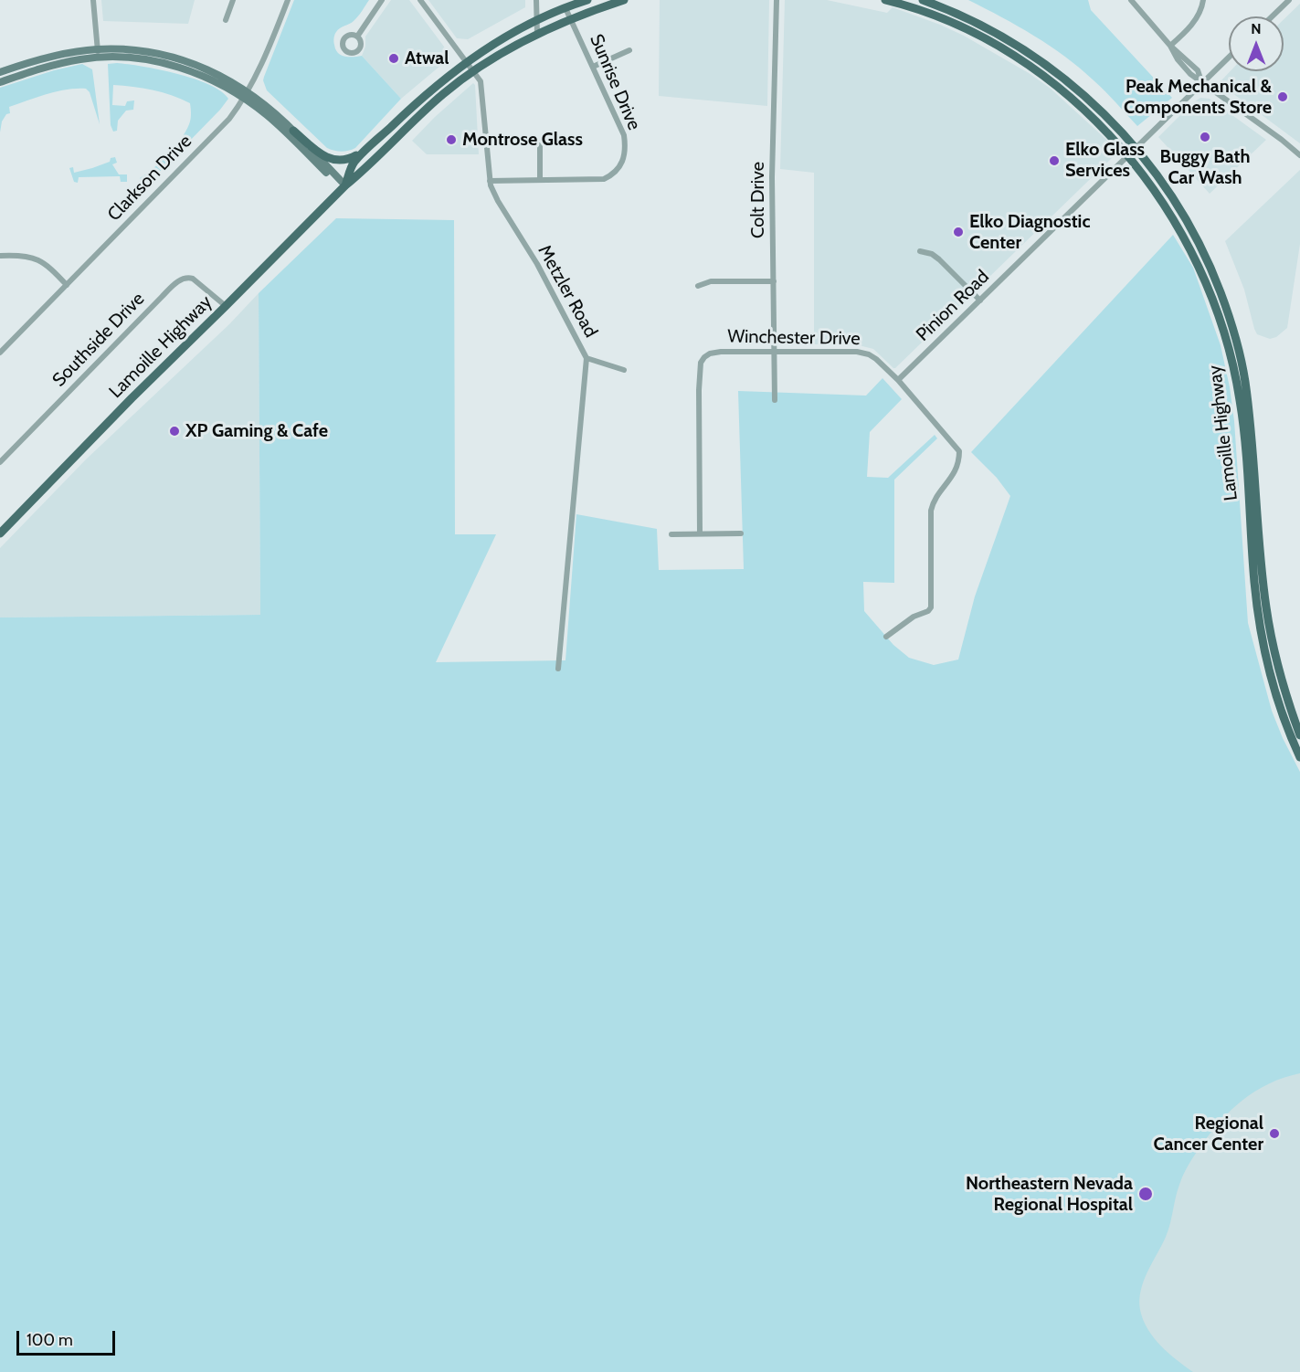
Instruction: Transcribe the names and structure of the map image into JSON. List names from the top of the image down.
{
  "streets": {
    "main road": ["Lamoille Highway"],
    "street": [
      "Sunrise Drive",
      "Clarkson Drive",
      "Colt Drive",
      "Metzler Road",
      "Pinion Road",
      "Winchester Drive",
      "Southside Drive"
    ]
  },
  "crossings": [
    ["Sunrise Drive", "Metzler Road"],
    ["Sunrise Drive", "Lamoille Highway"],
    ["Colt Drive", "Winchester Drive"],
    ["Metzler Road", "Lamoille Highway"],
    ["Pinion Road", "Winchester Drive"],
    ["Pinion Road", "Lamoille Highway"],
    ["Southside Drive", "Lamoille Highway"]
  ],
  "places": [
    "Atwal",
    "Peak Mechanical & Components Store",
    "Buggy Bath Car Wash",
    "Montrose Glass",
    "Elko Glass Services",
    "Elko Diagnostic Center",
    "XP Gaming & Cafe",
    "Regional Cancer Center",
    "Northeastern Nevada Regional Hospital"
  ],
  "scale_bar": "100 m",
  "north": "top"
}
